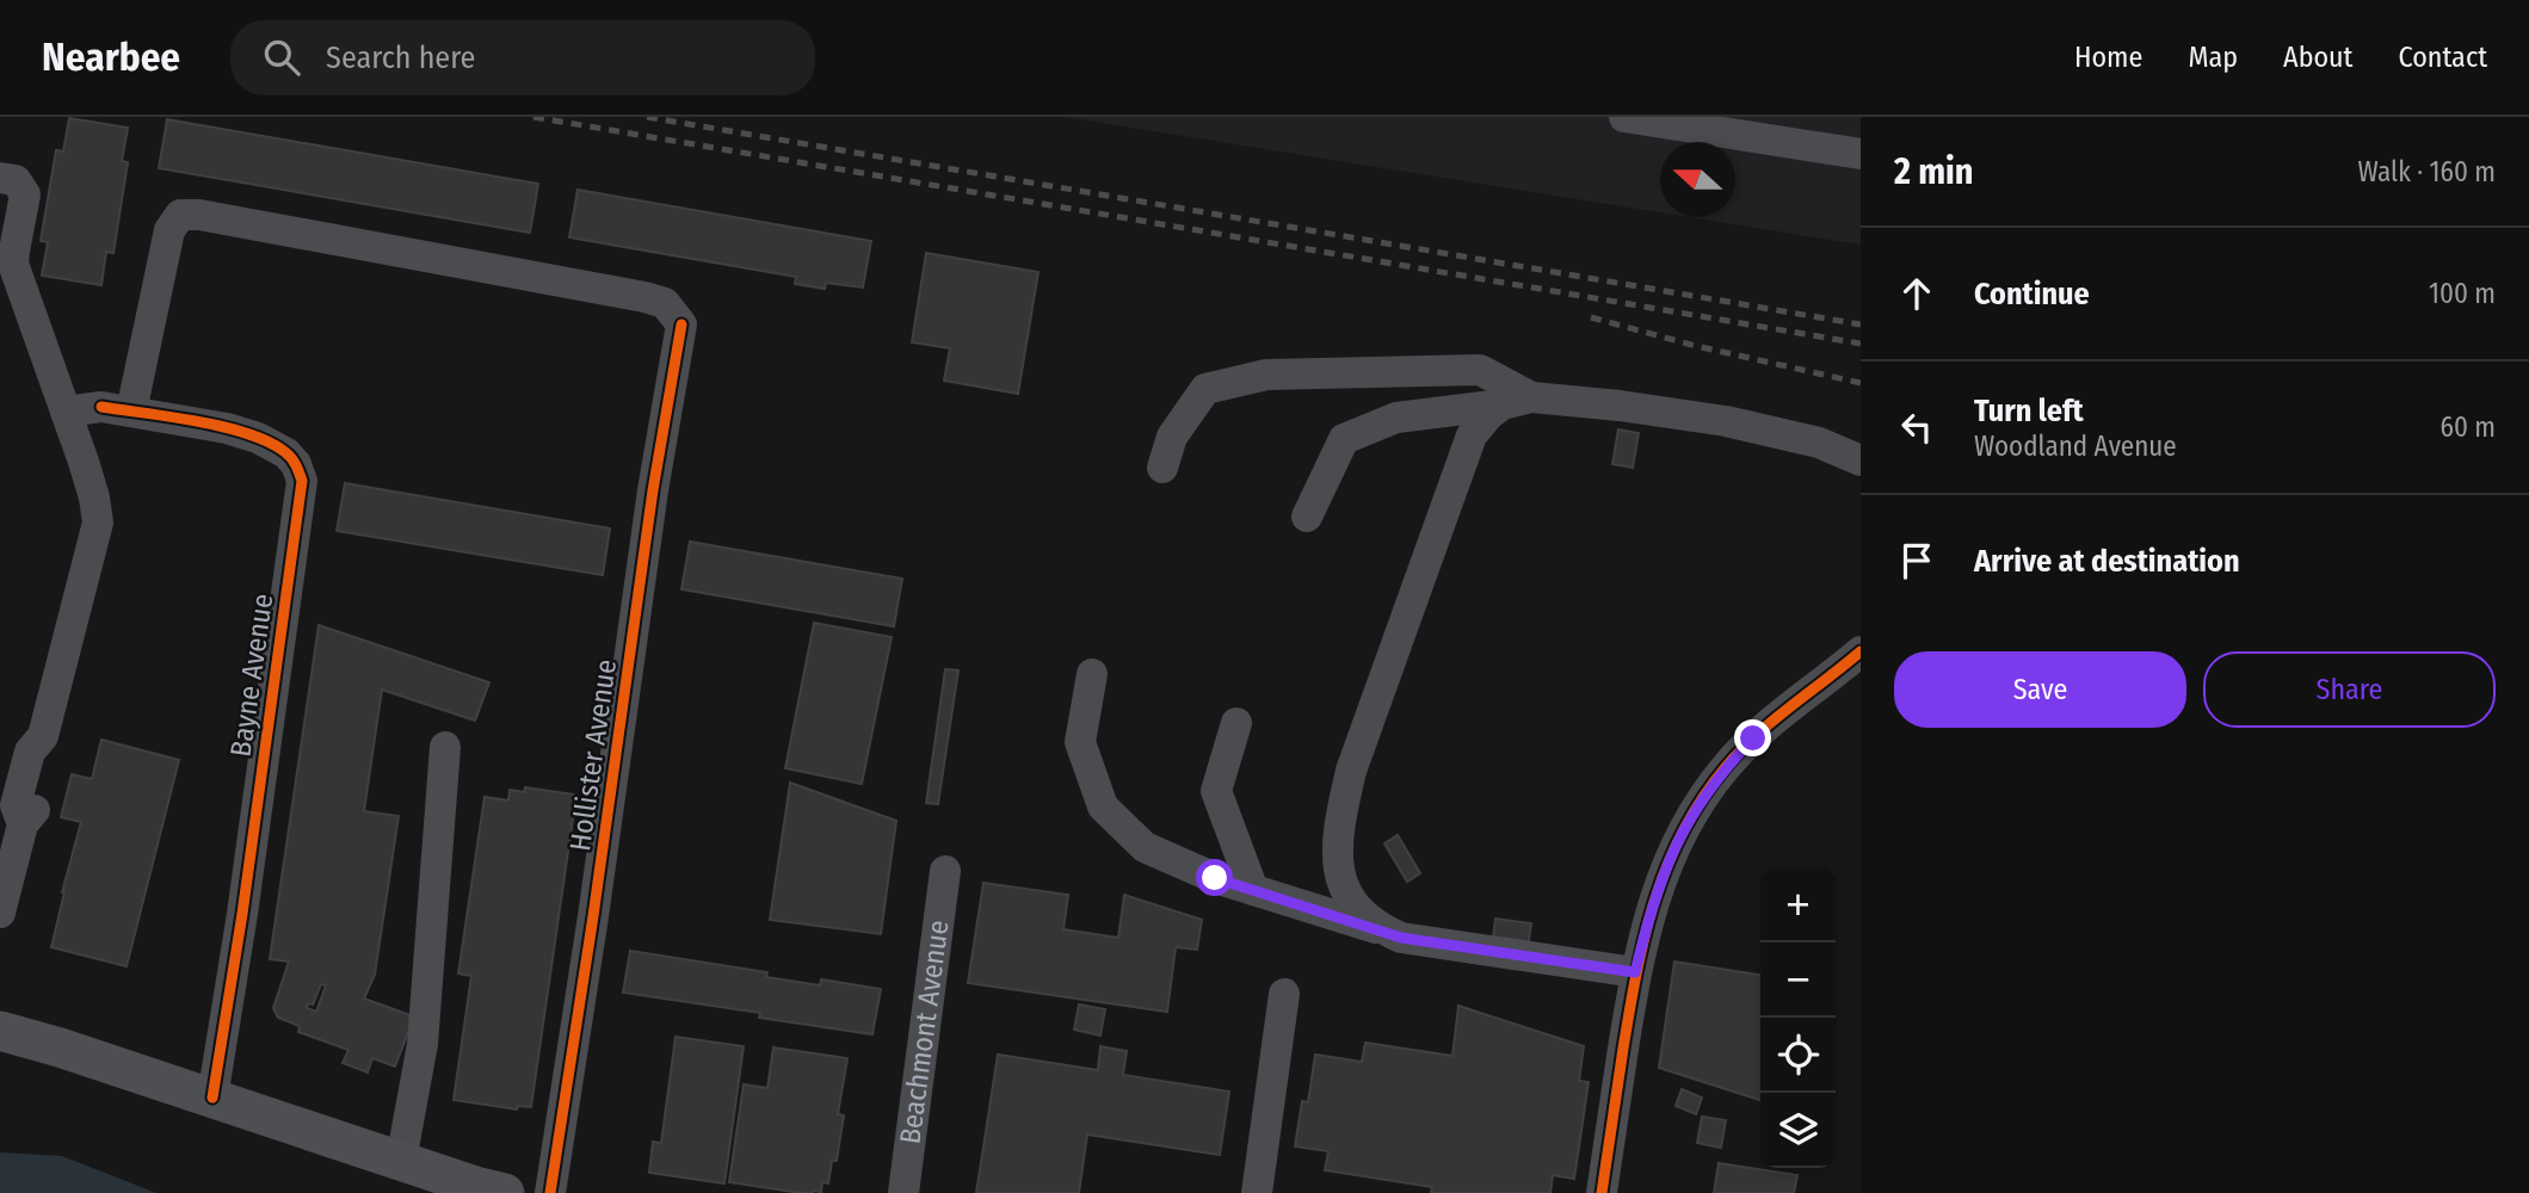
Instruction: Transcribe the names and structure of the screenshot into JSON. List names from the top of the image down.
{
  "streets": {
    "street": ["Bayne Avenue", "Hollister Avenue", "Beachmont Avenue"]
  },
  "crossings": [
    ["Bayne Avenue", "Hollister Avenue"]
  ],
  "north": "left",
  "page": {
    "header": "Nearbee",
    "search": "Search here",
    "nav": [
      "Home",
      "Map",
      "About",
      "Contact"
    ],
    "heading": ["2 min", "Walk · 160 m"],
    "list": [
      ["Continue", "100 m"],
      ["Turn left", "Woodland Avenue", "60 m"],
      "Arrive at destination"
    ],
    "buttons": ["Save", "Share"],
    "map_buttons": ["+", "−"]
  }
}
